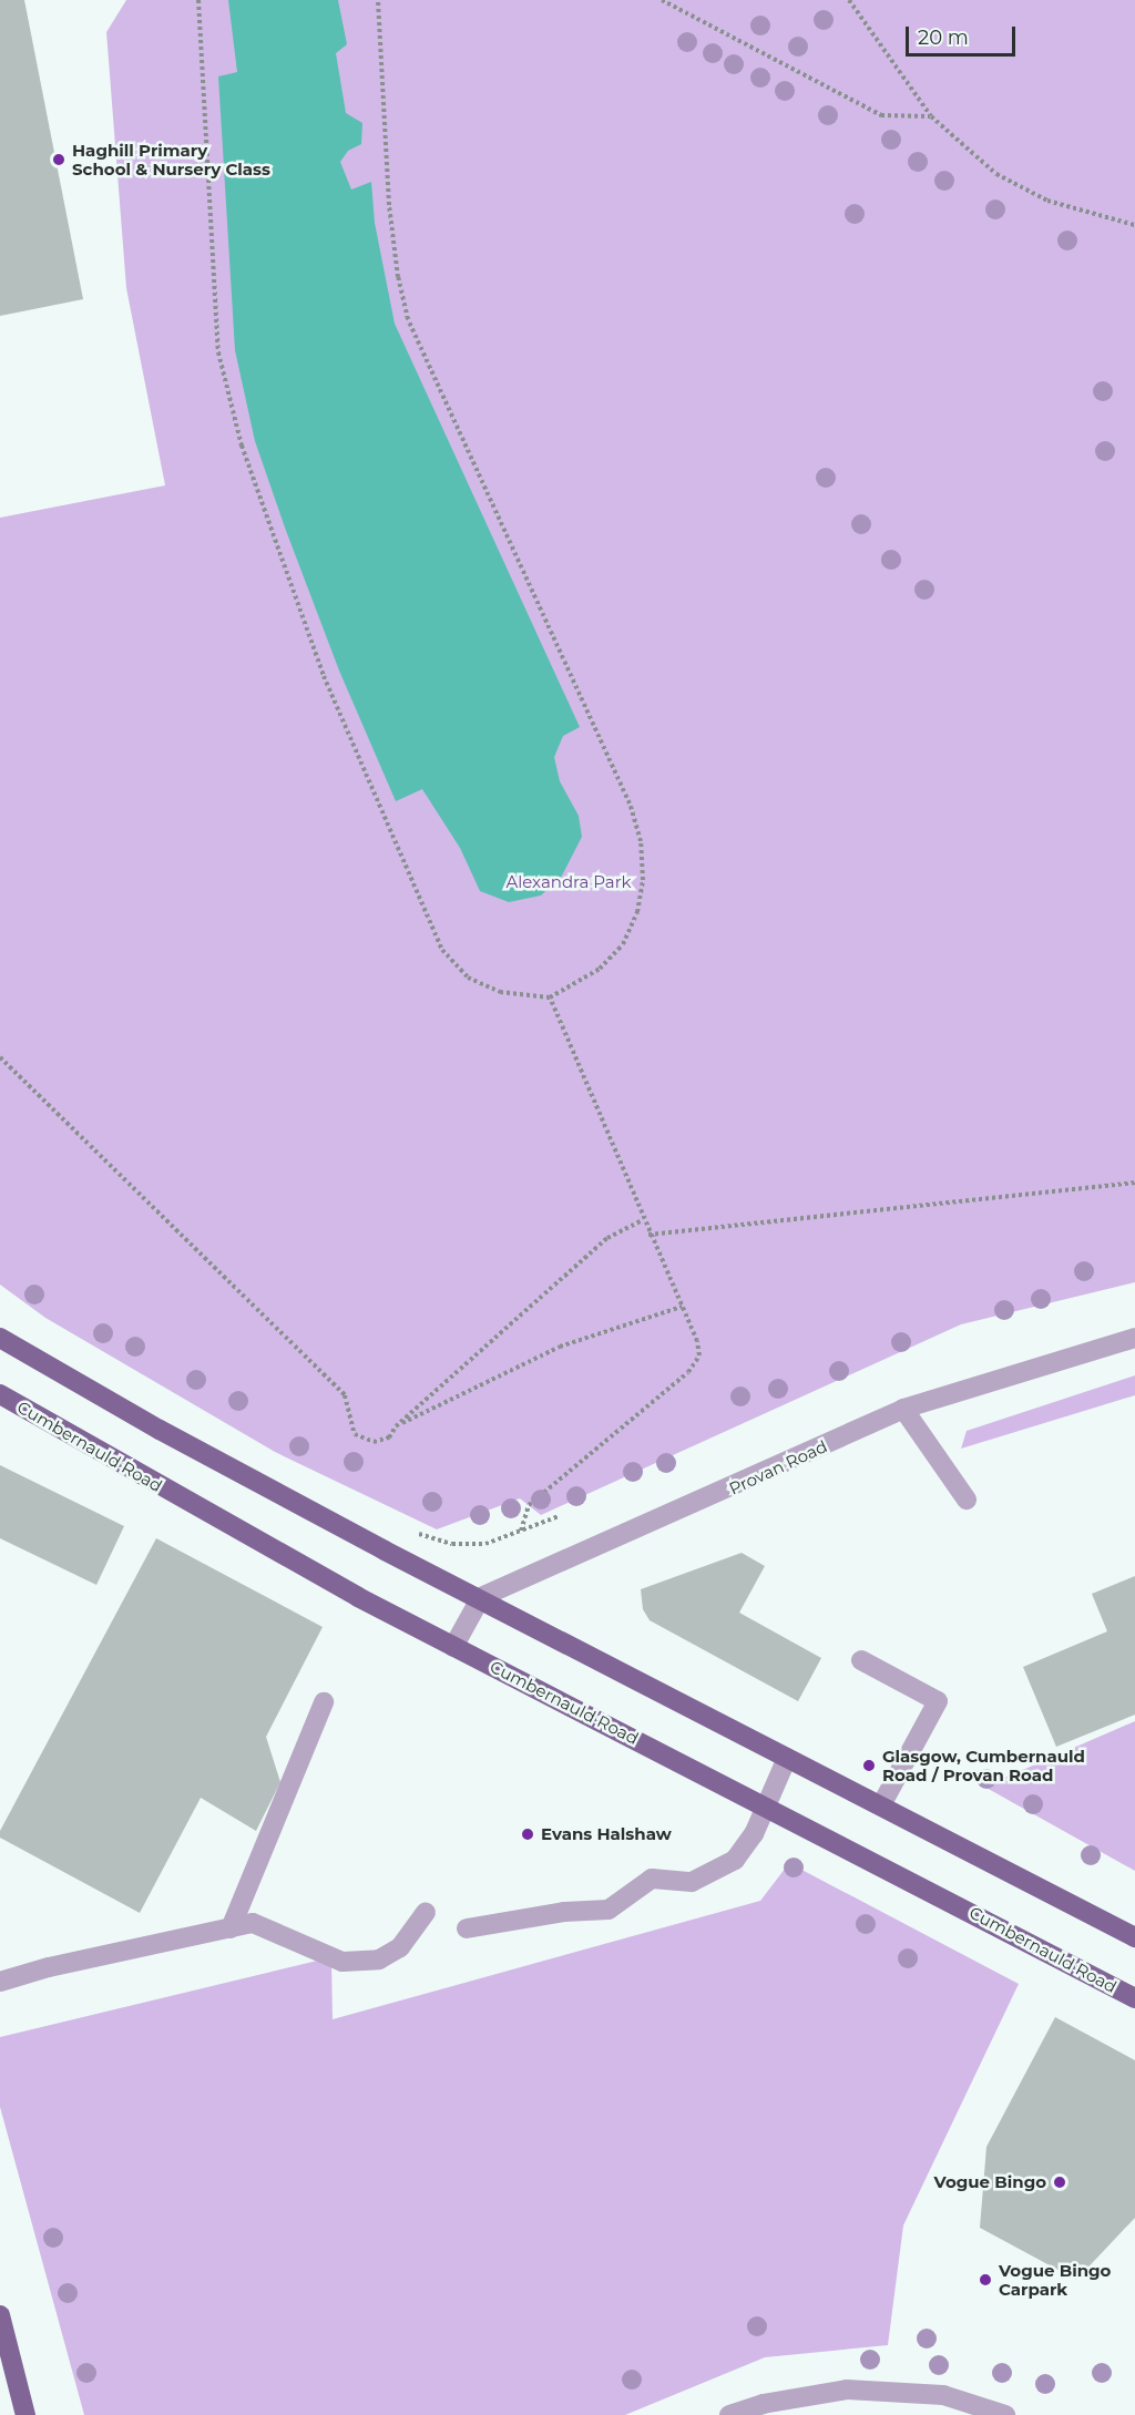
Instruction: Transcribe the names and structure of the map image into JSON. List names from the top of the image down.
{
  "streets": {
    "main road": ["Cumbernauld Road"],
    "street": ["Provan Road"]
  },
  "parks": ["Alexandra Park"],
  "places": [
    "Haghill Primary School & Nursery Class",
    "Glasgow, Cumbernauld Road / Provan Road",
    "Evans Halshaw",
    "Vogue Bingo",
    "Vogue Bingo Carpark"
  ],
  "scale_bar": "20 m"
}
